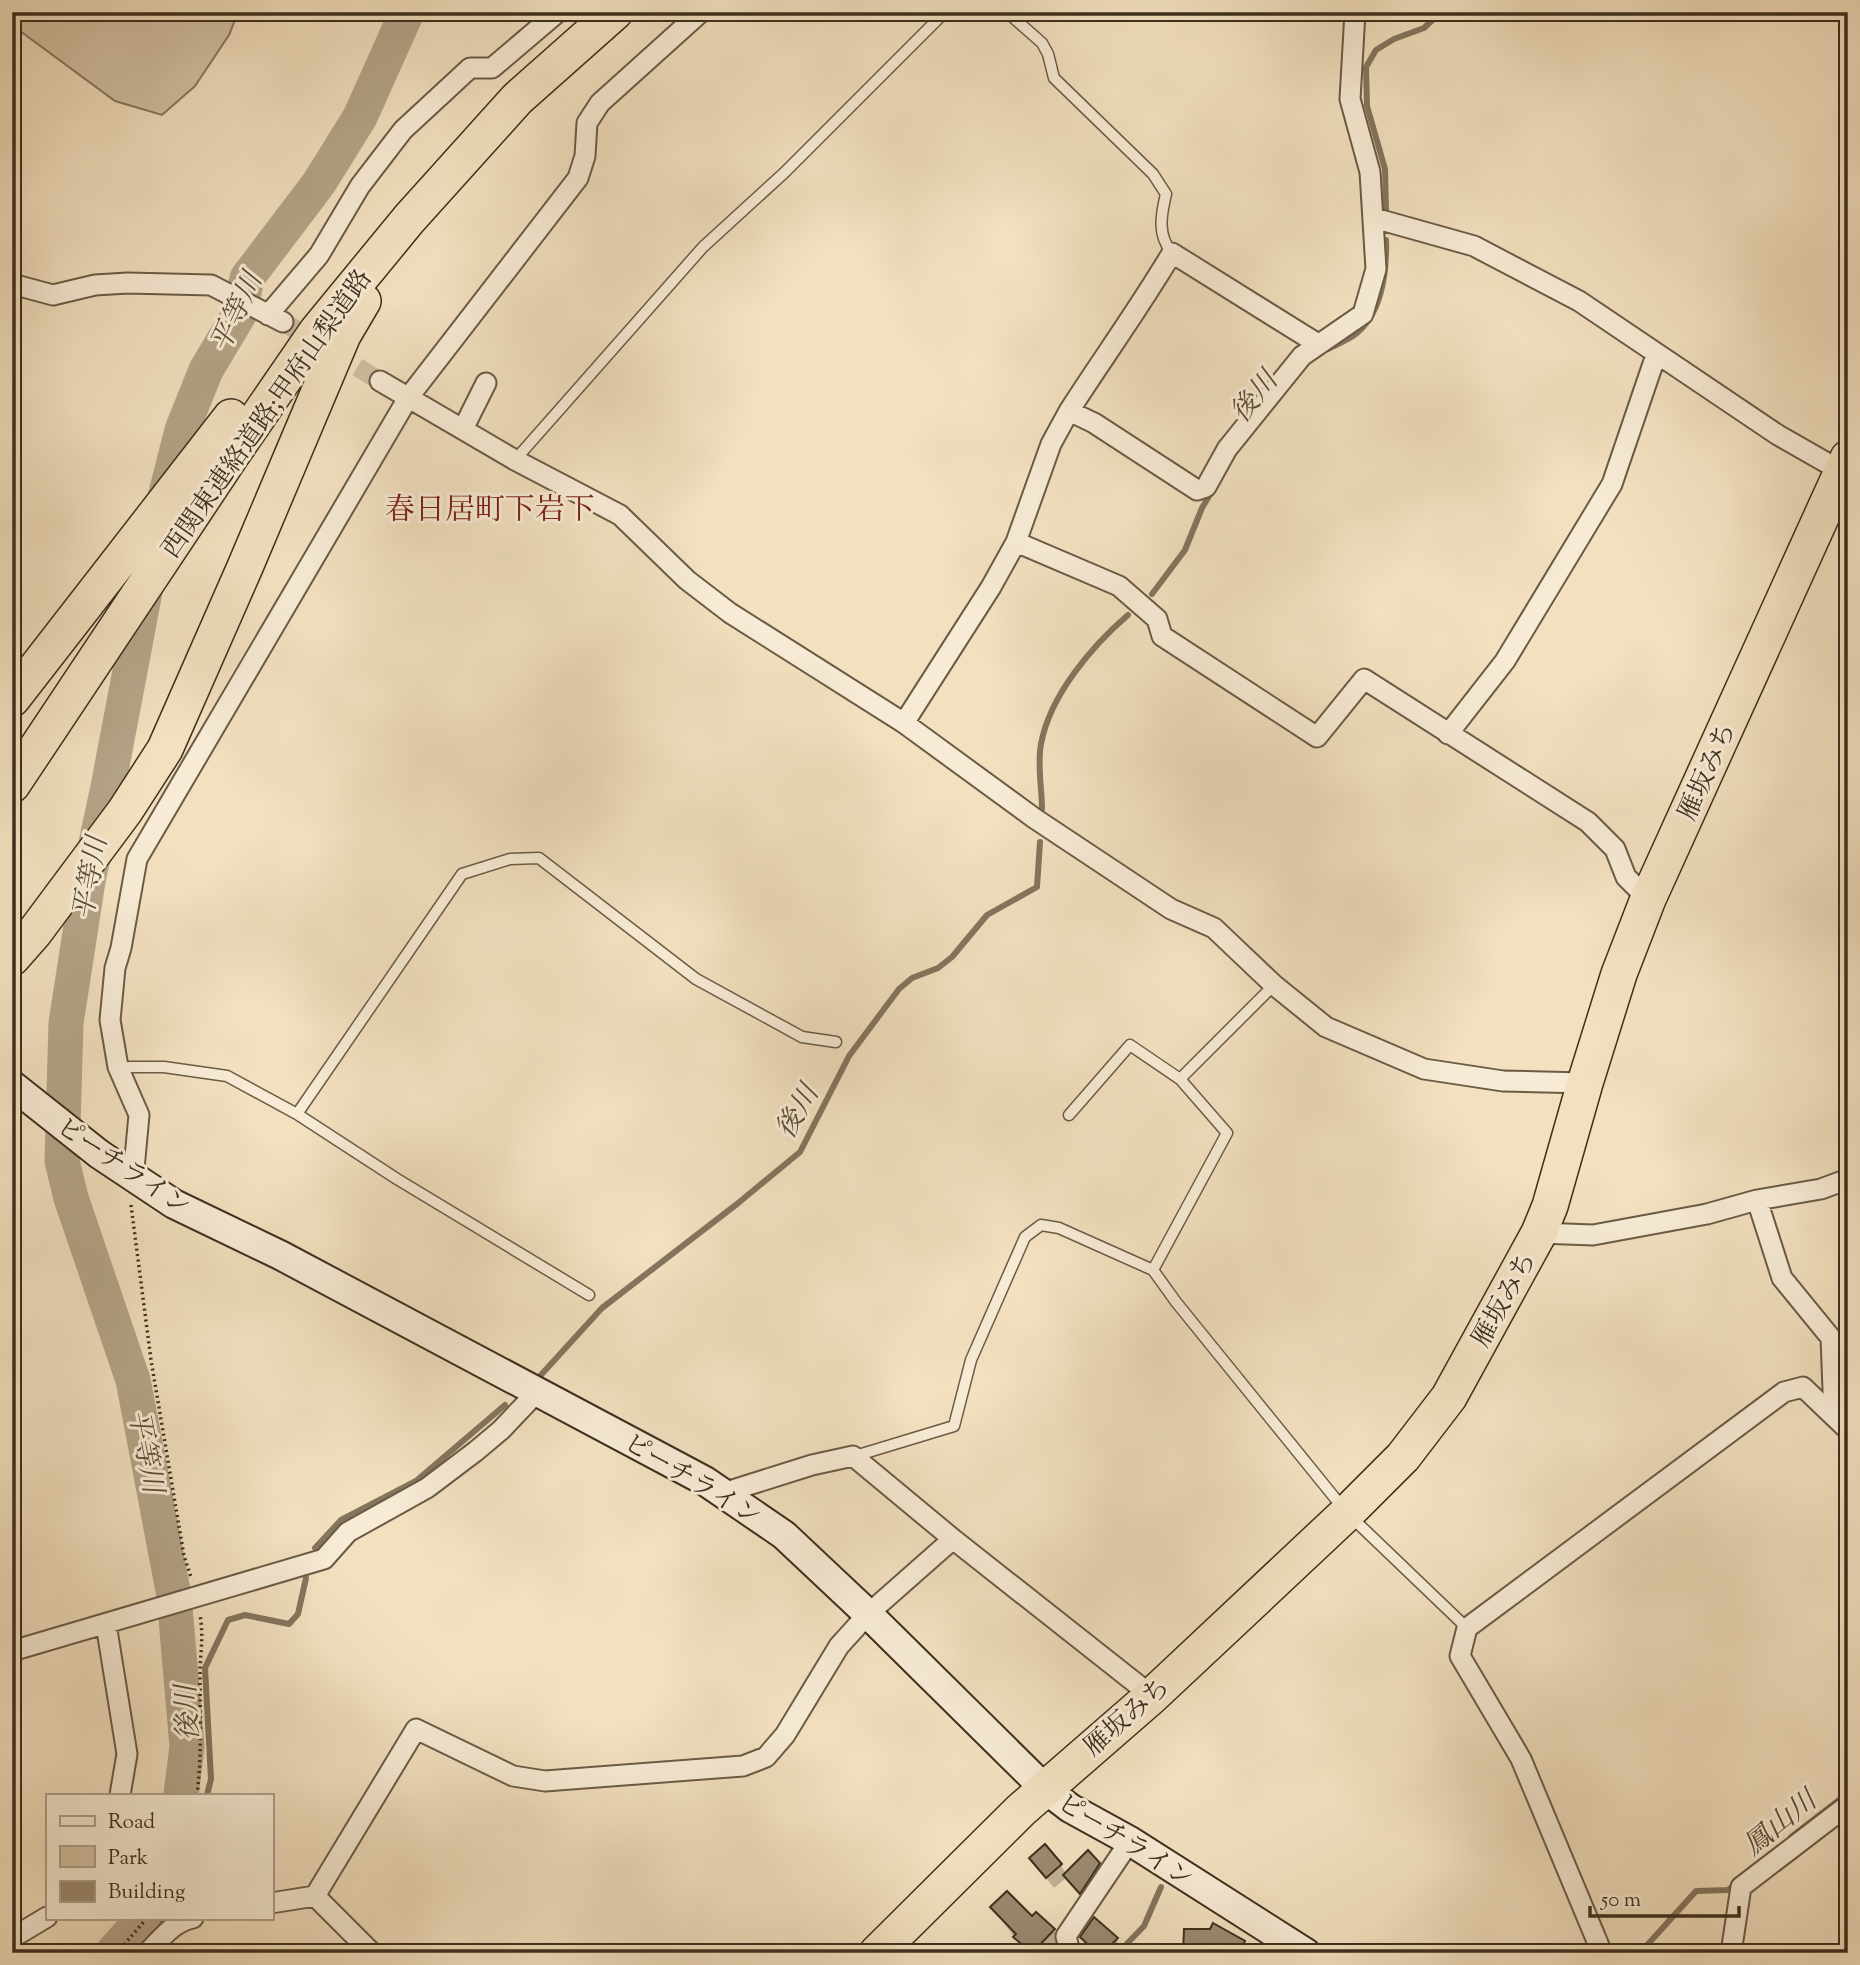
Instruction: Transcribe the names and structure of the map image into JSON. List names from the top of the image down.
{
  "streets": {
    "highway": ["西関東連絡道路;甲府山梨道路", "雁坂みち"],
    "street": ["ピーチライン"]
  },
  "crossings": [
    ["雁坂みち", "ピーチライン"]
  ],
  "districts": ["春日居町下岩下"],
  "water": ["平等川", "後川", "鳳山川"],
  "legend": ["Road", "Park", "Building"],
  "scale_bar": "50 m"
}
